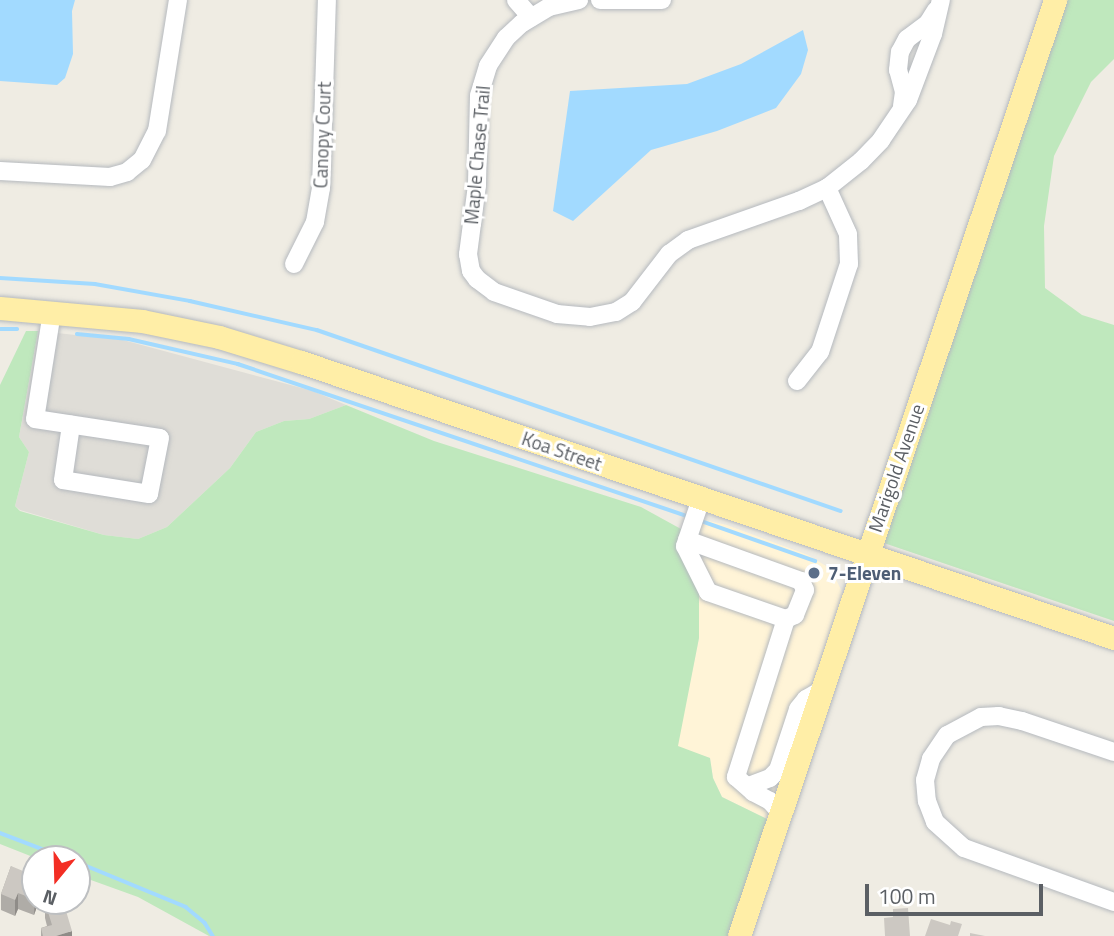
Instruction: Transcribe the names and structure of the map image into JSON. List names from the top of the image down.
{
  "streets": {
    "main road": ["Koa Street", "Marigold Avenue"],
    "street": ["Canopy Court", "Maple Chase Trail"]
  },
  "crossings": [
    ["Koa Street", "Marigold Avenue"]
  ],
  "places": ["7-Eleven"],
  "scale_bar": "100 m",
  "north": "bottom"
}
